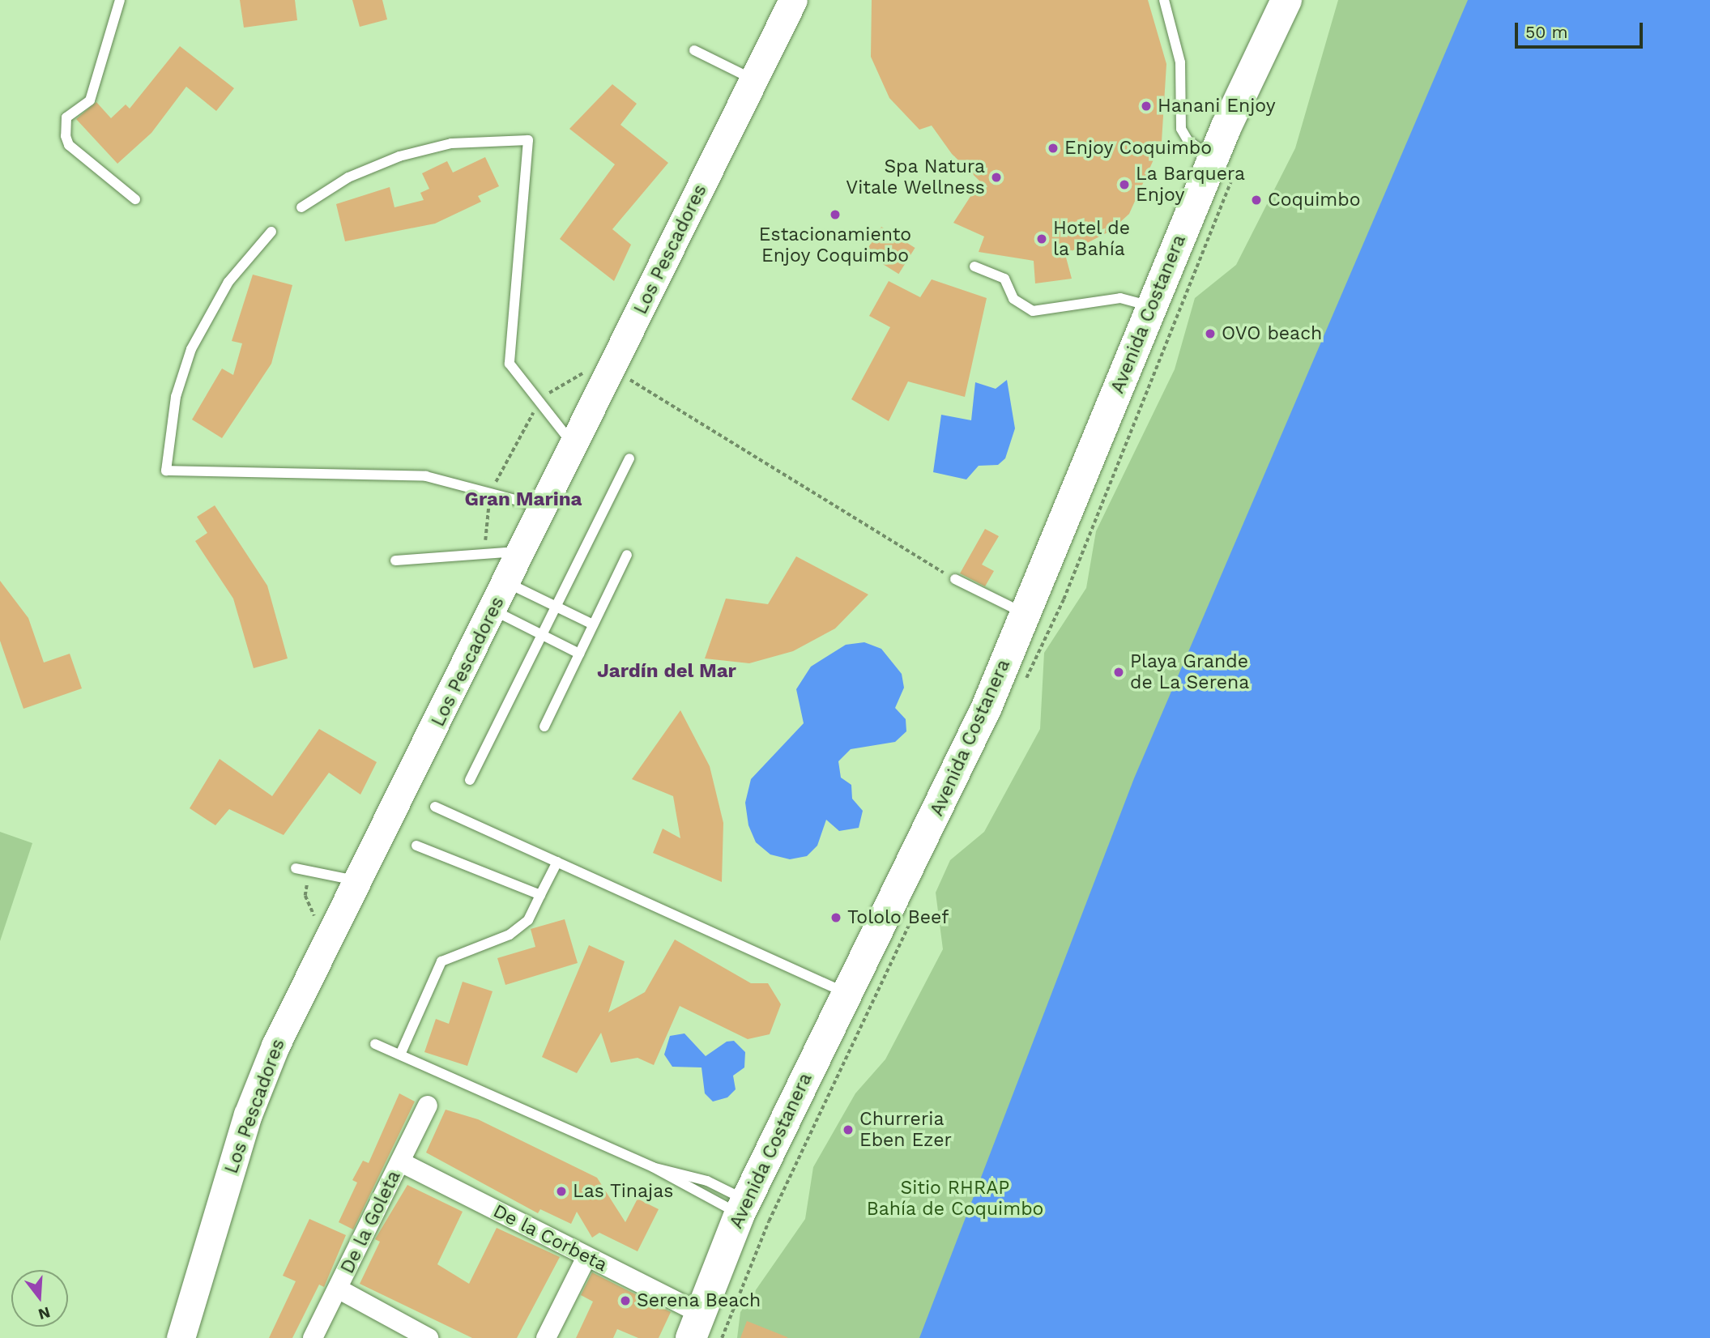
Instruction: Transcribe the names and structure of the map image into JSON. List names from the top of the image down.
{
  "streets": {
    "main road": ["Avenida Costanera"],
    "street": ["Los Pescadores", "De la Goleta", "De la Corbeta"]
  },
  "crossings": [
    ["Avenida Costanera", "De la Corbeta"],
    ["De la Goleta", "De la Corbeta"]
  ],
  "districts": ["Gran Marina", "Jardín del Mar"],
  "parks": ["Sitio RHRAP Bahía de Coquimbo"],
  "places": [
    "Hanani Enjoy",
    "Enjoy Coquimbo",
    "Spa Natura Vitale Wellness",
    "La Barquera Enjoy",
    "Coquimbo",
    "Estacionamiento Enjoy Coquimbo",
    "Hotel de la Bahía",
    "OVO beach",
    "Playa Grande de La Serena",
    "Tololo Beef",
    "Churreria Eben Ezer",
    "Las Tinajas",
    "Serena Beach"
  ],
  "scale_bar": "50 m",
  "north": "bottom"
}
